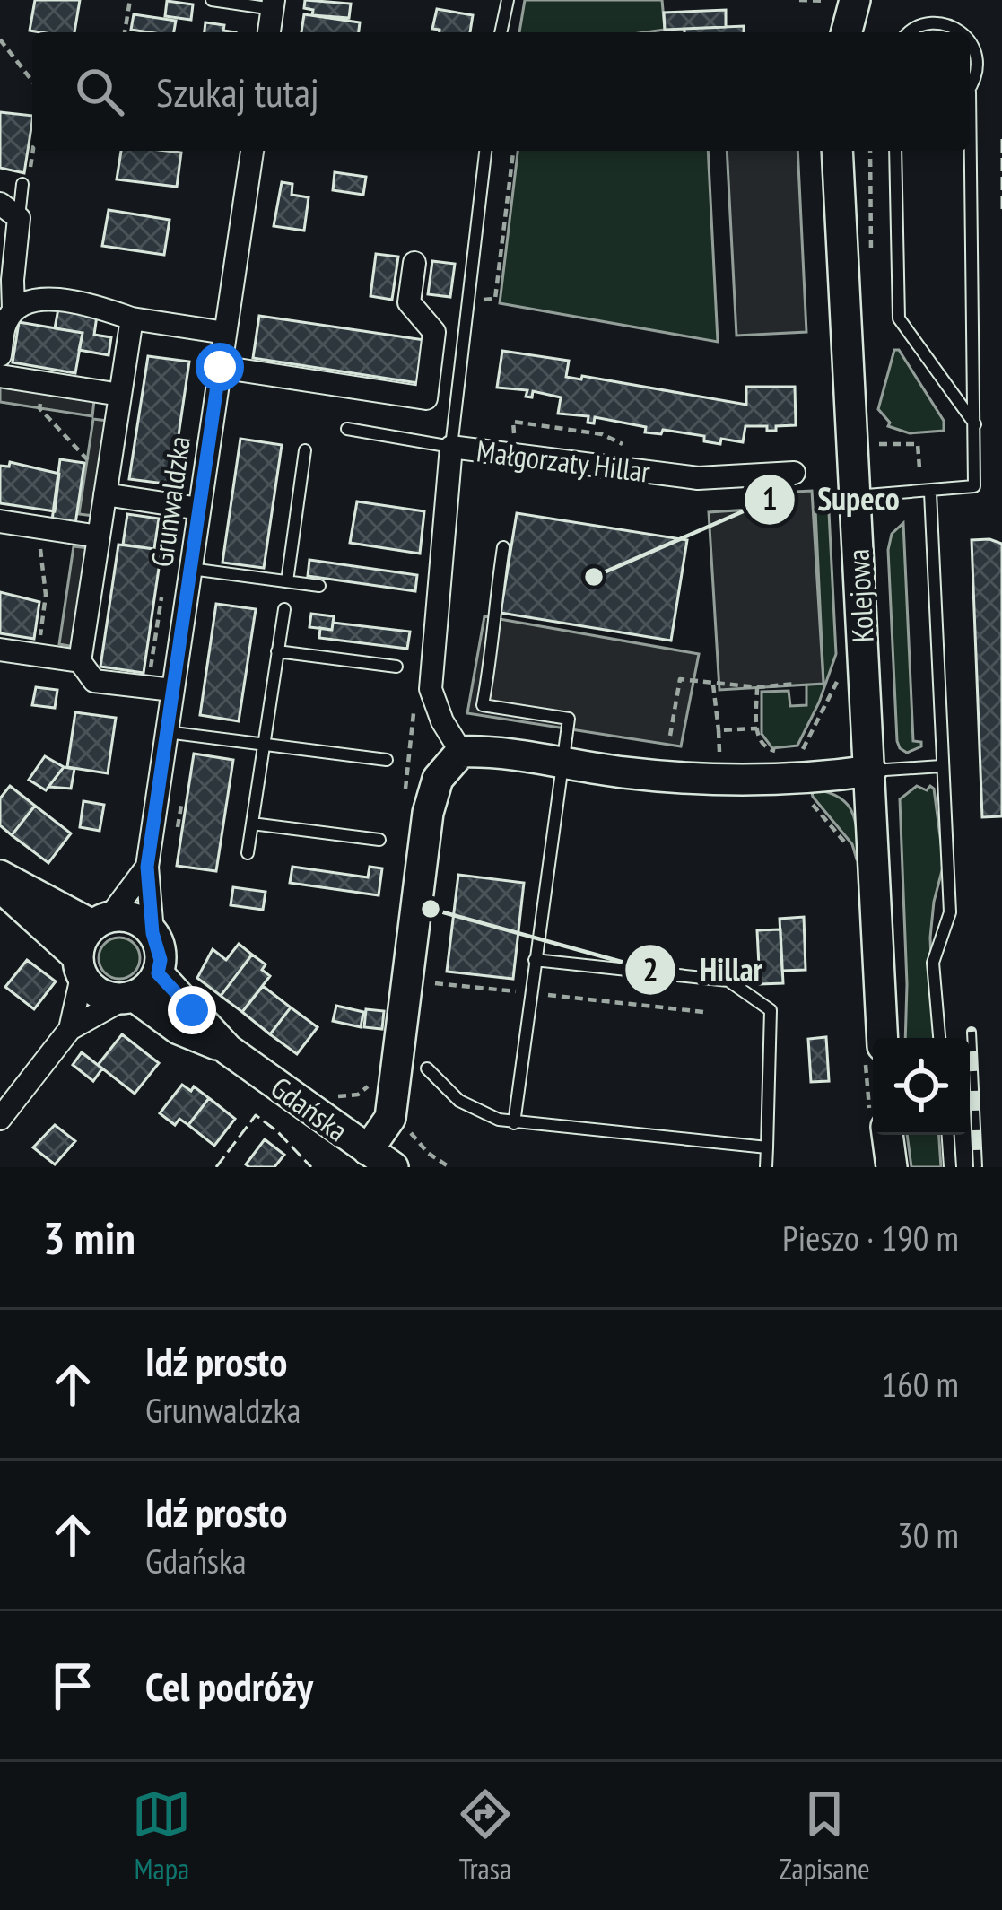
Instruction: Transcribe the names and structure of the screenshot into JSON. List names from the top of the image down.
{
  "streets": {
    "street": [
      "Małgorzaty Hillar",
      "Grunwaldzka",
      "Kolejowa",
      "Gdańska"
    ]
  },
  "crossings": [
    ["Grunwaldzka", "Gdańska"]
  ],
  "places": ["Supeco", "Hillar"],
  "page": {
    "search": "Szukaj tutaj",
    "heading": ["3 min", "Pieszo · 190 m"],
    "list": [
      ["Idź prosto", "Grunwaldzka", "160 m"],
      ["Idź prosto", "Gdańska", "30 m"],
      "Cel podróży"
    ],
    "nav": ["Mapa", "Trasa", "Zapisane"]
  }
}
